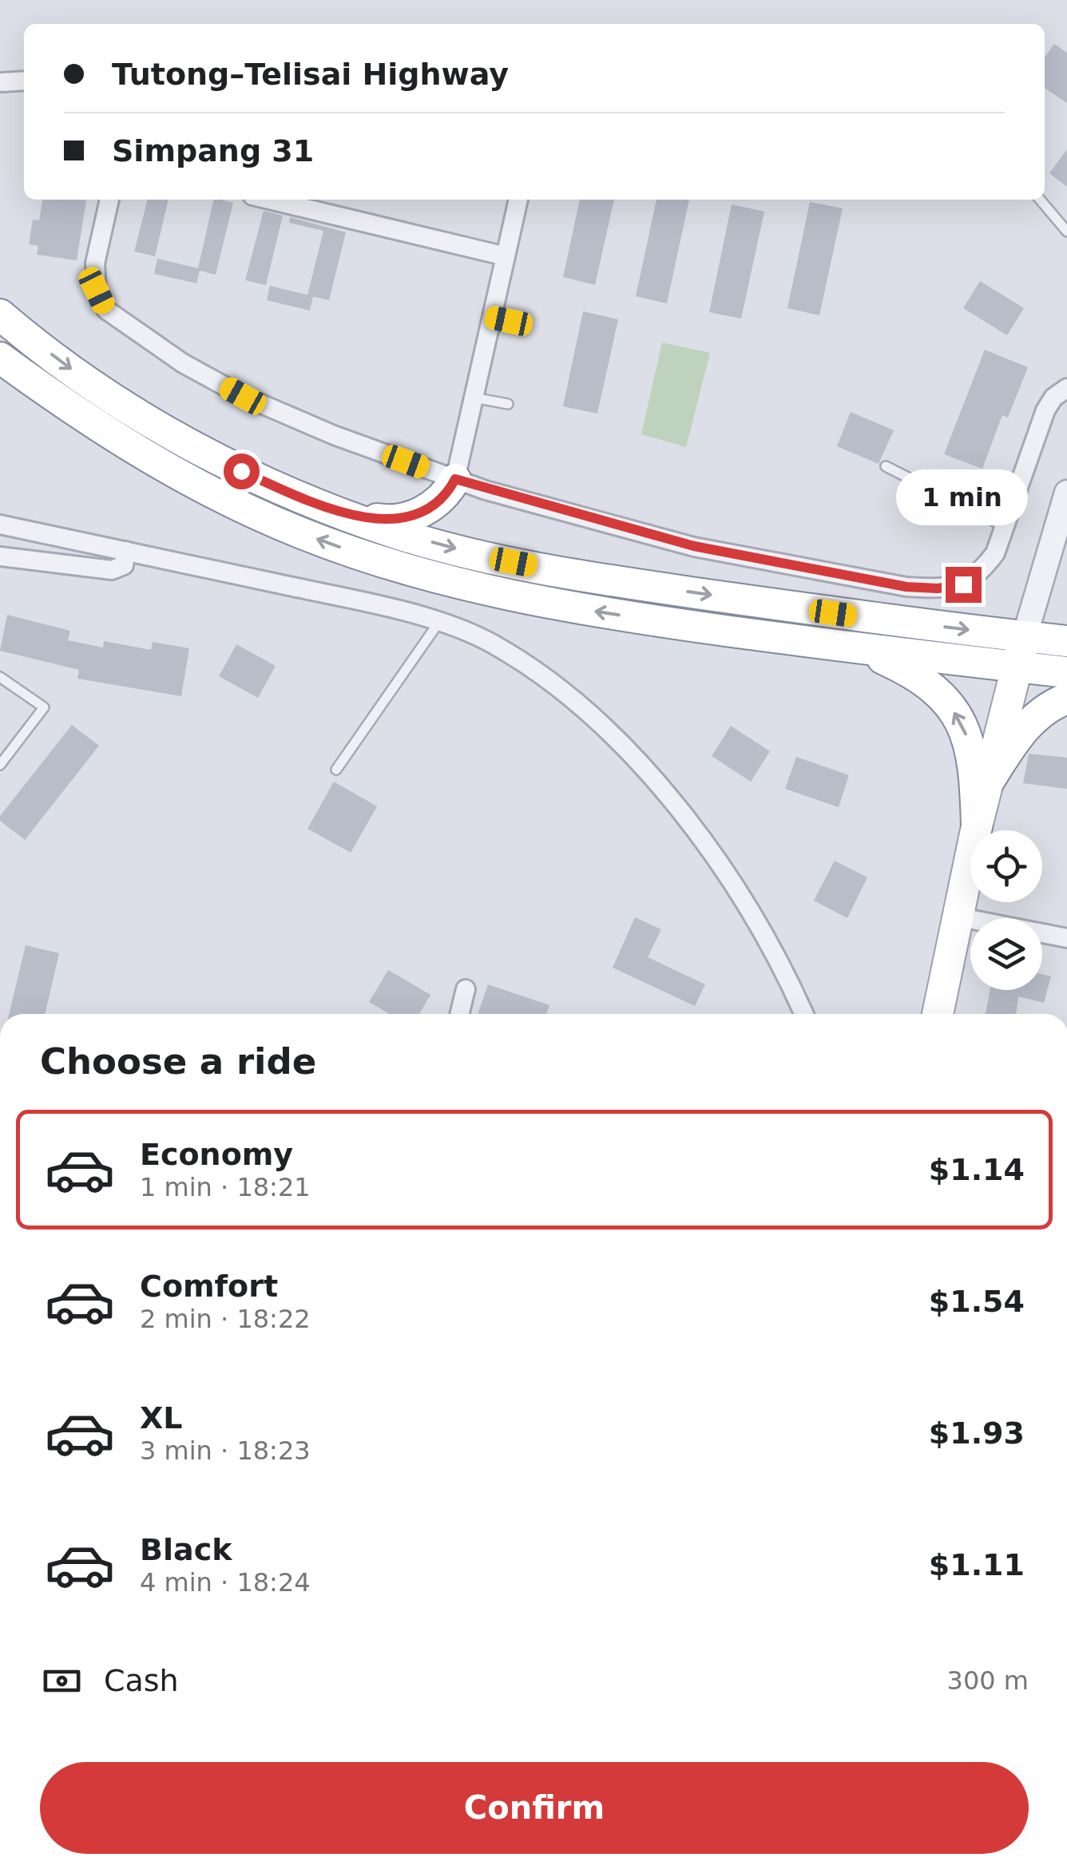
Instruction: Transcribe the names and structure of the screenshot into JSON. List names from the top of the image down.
{
  "page": {
    "banner": ["Tutong–Telisai Highway", "Simpang 31"],
    "bubble": "1 min",
    "heading": "Choose a ride",
    "list": [
      {
        "name": "Economy",
        "note": "1 min · 18:21",
        "value": "$1.14"
      },
      {
        "name": "Comfort",
        "note": "2 min · 18:22",
        "value": "$1.54"
      },
      {
        "name": "XL",
        "note": "3 min · 18:23",
        "value": "$1.93"
      },
      {
        "name": "Black",
        "note": "4 min · 18:24",
        "value": "$1.11"
      }
    ],
    "pay": ["Cash", "300 m"],
    "buttons": "Confirm"
  }
}
